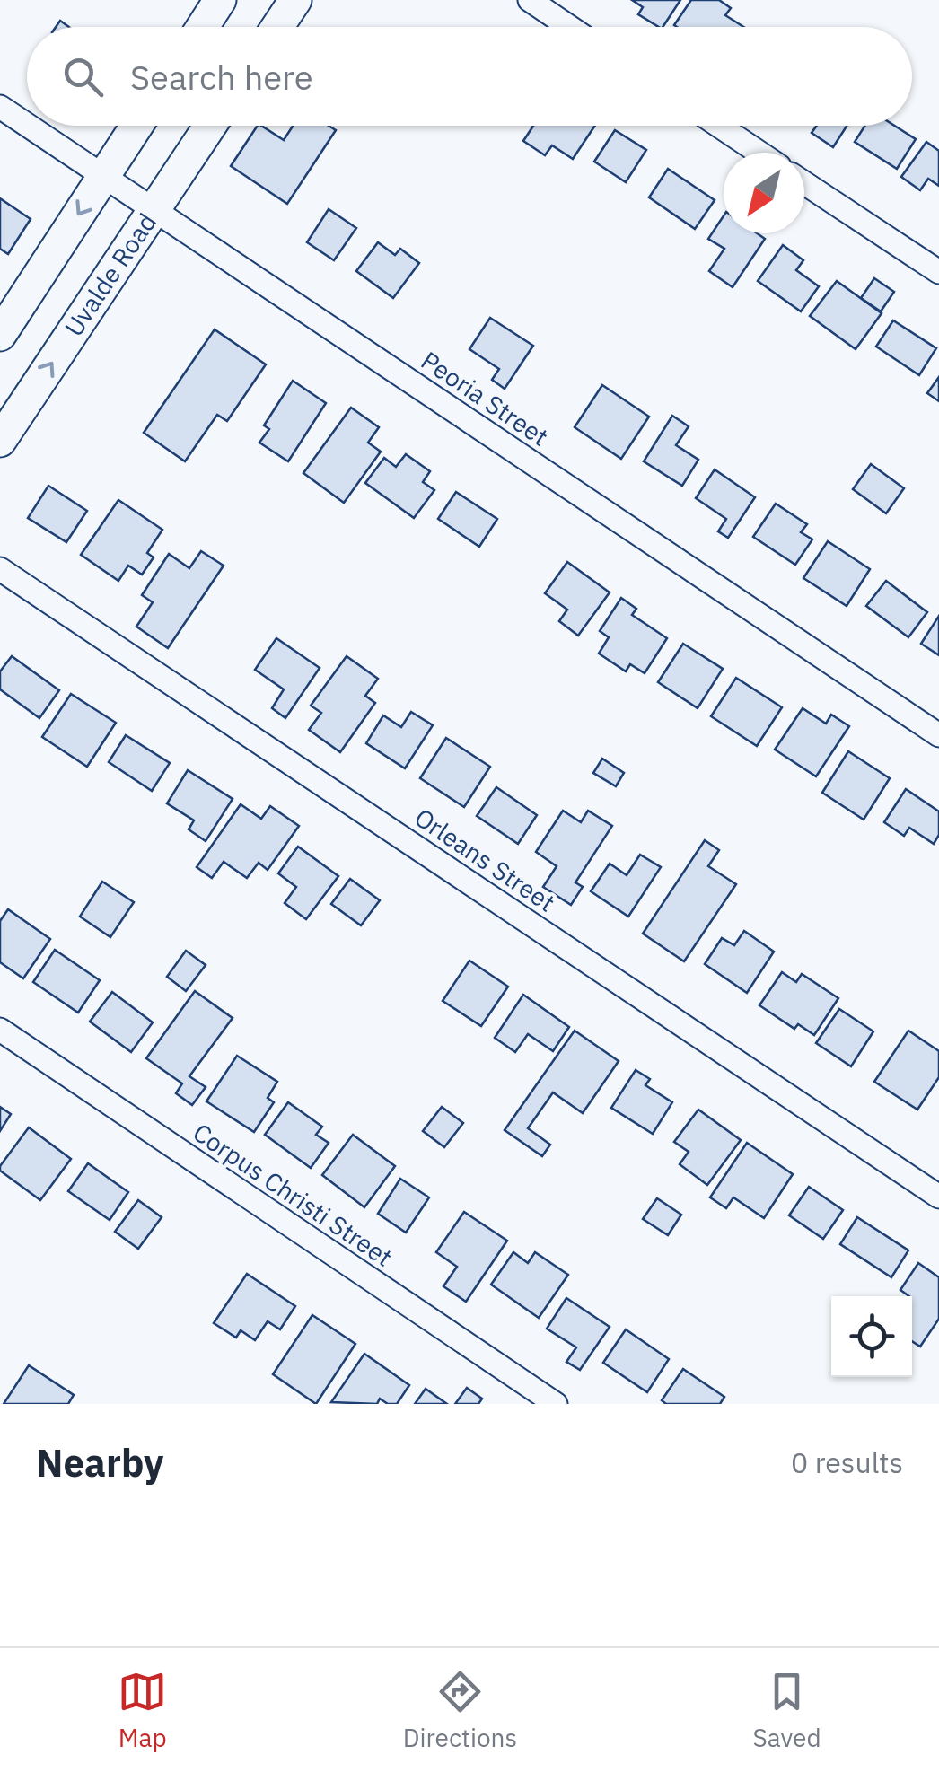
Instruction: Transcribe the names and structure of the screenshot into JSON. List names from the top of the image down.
{
  "streets": {
    "main road": ["Uvalde Road"],
    "street": ["Peoria Street", "Orleans Street", "Corpus Christi Street"]
  },
  "crossings": [
    ["Uvalde Road", "Peoria Street"]
  ],
  "north": "bottom left",
  "page": {
    "search": "Search here",
    "heading": ["Nearby", "0 results"],
    "nav": ["Map", "Directions", "Saved"]
  }
}
